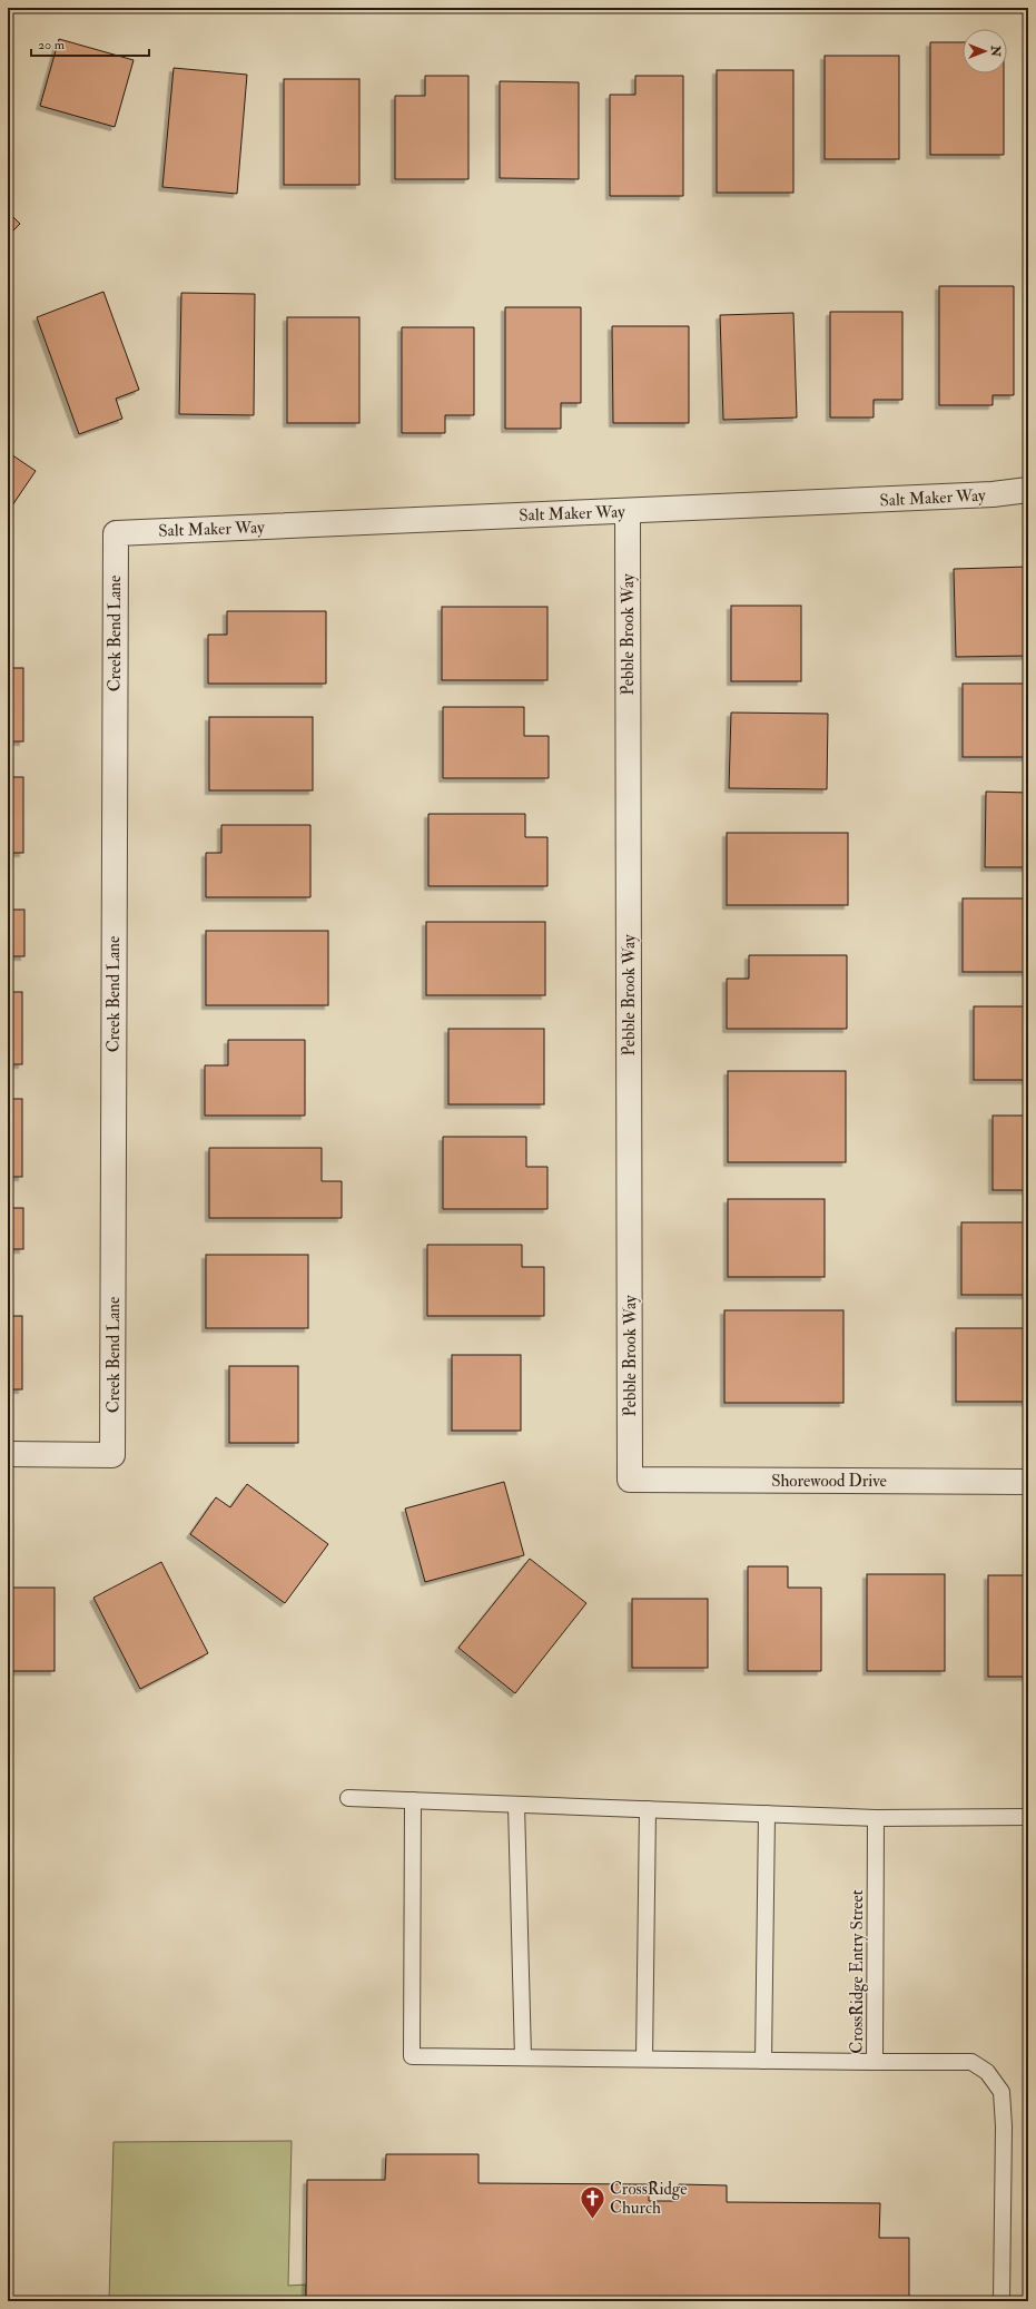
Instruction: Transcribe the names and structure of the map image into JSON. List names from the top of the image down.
{
  "streets": {
    "street": [
      "Salt Maker Way",
      "Creek Bend Lane",
      "Pebble Brook Way",
      "Shorewood Drive"
    ],
    "lane": ["CrossRidge Entry Street"]
  },
  "crossings": [
    ["Salt Maker Way", "Creek Bend Lane"],
    ["Salt Maker Way", "Pebble Brook Way"],
    ["Pebble Brook Way", "Shorewood Drive"]
  ],
  "places": {
    "church": ["CrossRidge Church"]
  },
  "scale_bar": "20 m",
  "north": "right"
}
